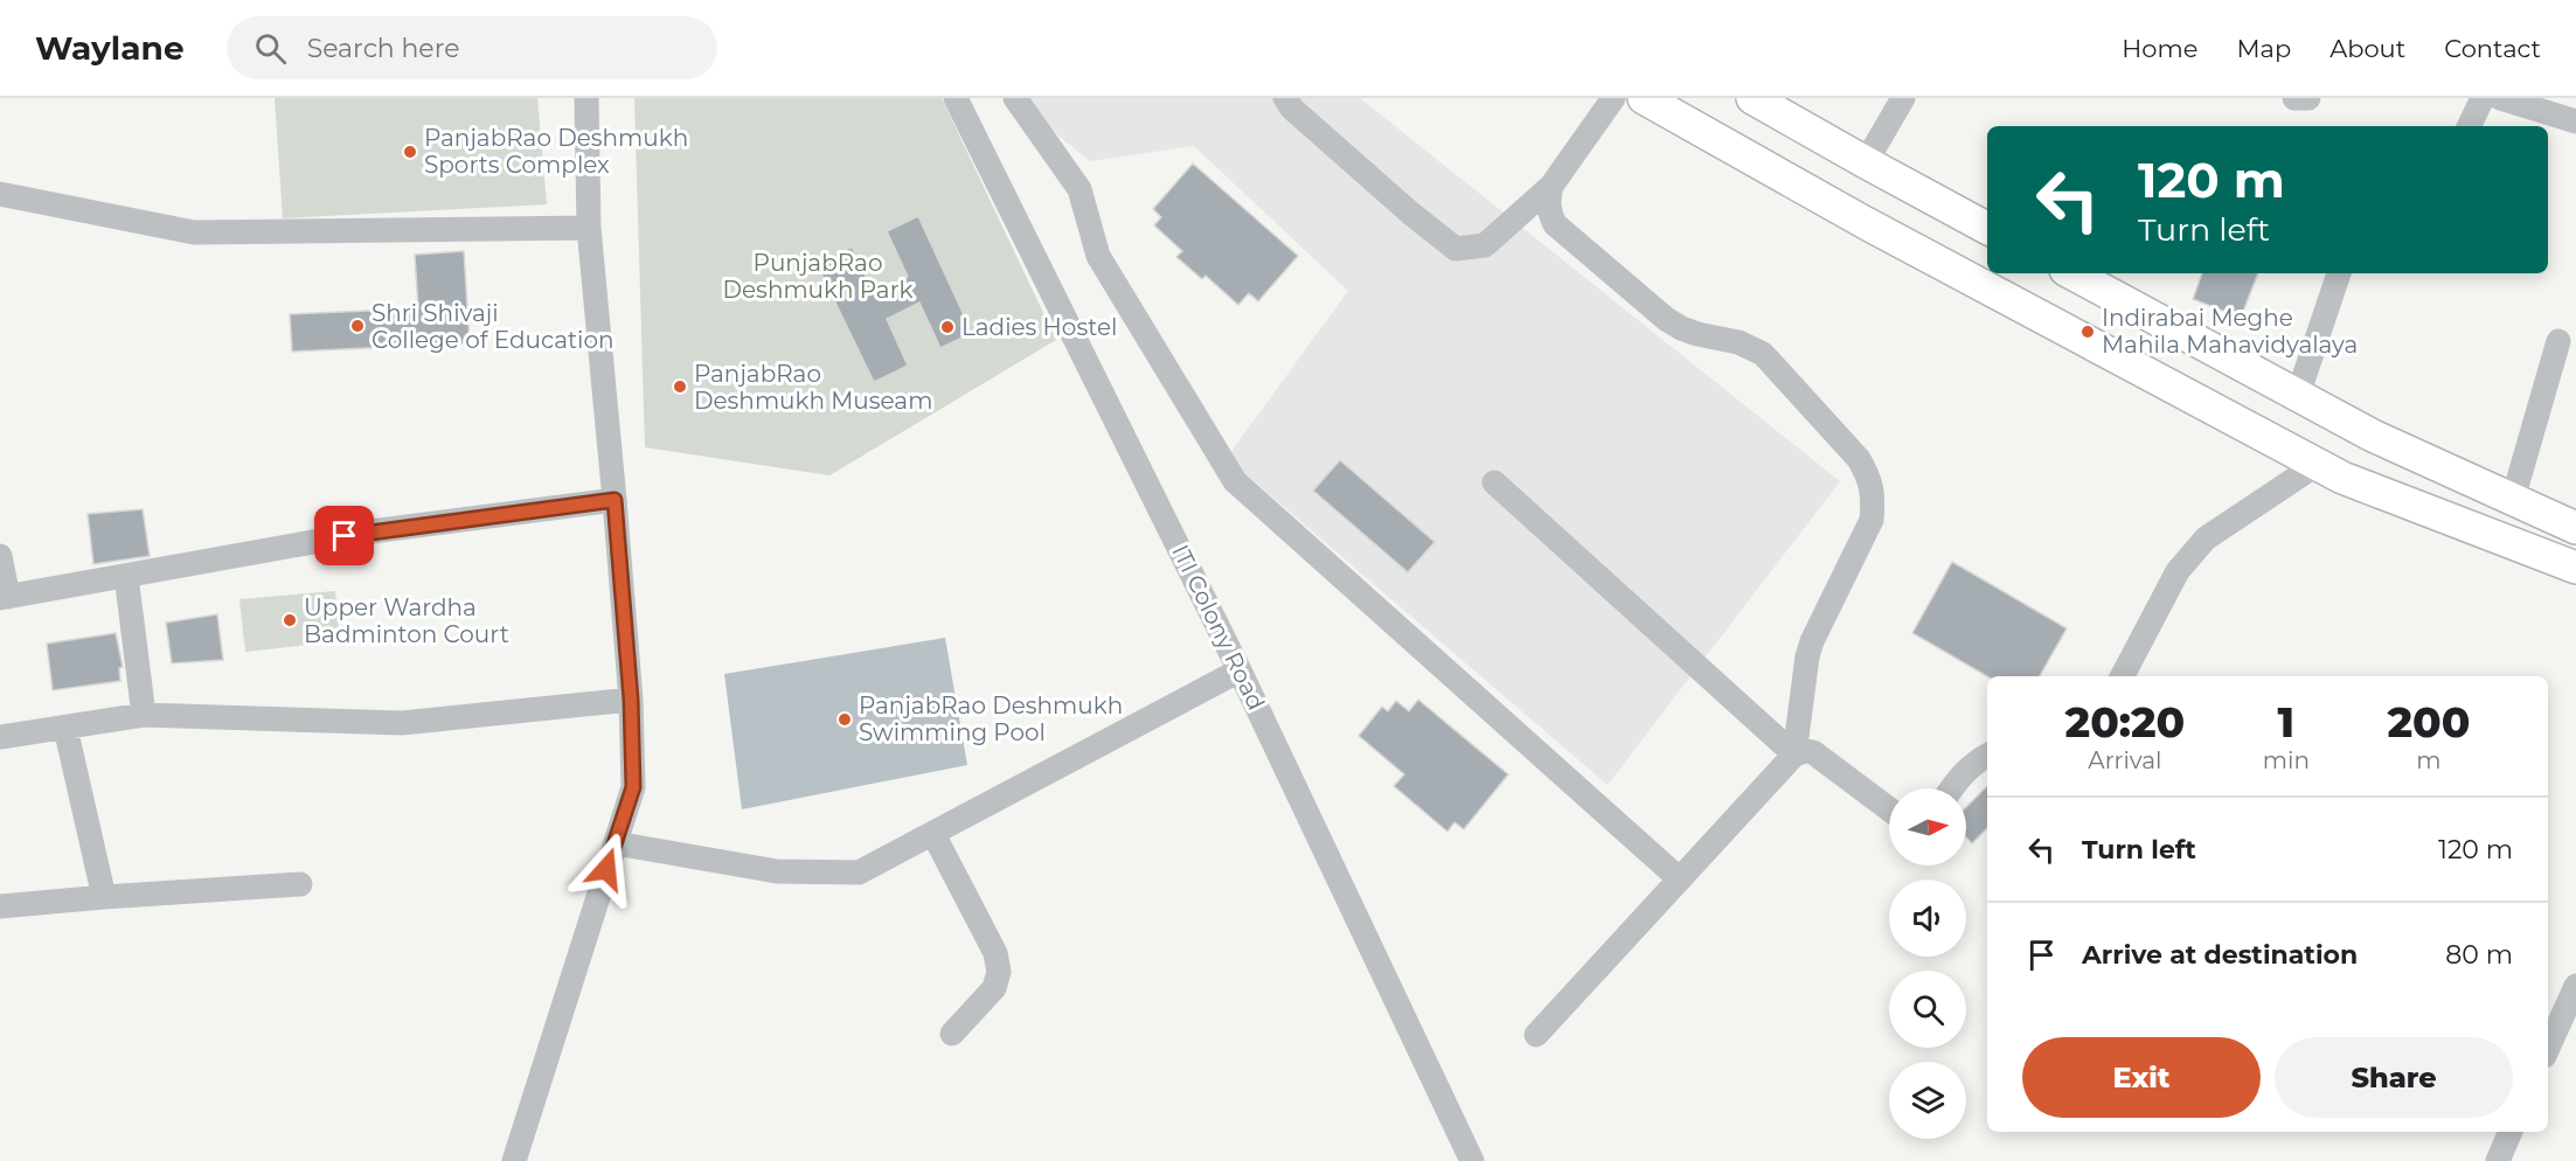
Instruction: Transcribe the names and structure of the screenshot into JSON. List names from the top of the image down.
{
  "streets": {
    "street": ["ITI Colony Road"]
  },
  "parks": ["PunjabRao Deshmukh Park"],
  "places": [
    "PanjabRao Deshmukh Sports Complex",
    "Shri Shivaji College of Education",
    "Ladies Hostel",
    "Indirabai Meghe Mahila Mahavidyalaya",
    "PanjabRao Deshmukh Museam",
    "Upper Wardha Badminton Court",
    "PanjabRao Deshmukh Swimming Pool"
  ],
  "north": "right",
  "page": {
    "header": "Waylane",
    "search": "Search here",
    "nav": [
      "Home",
      "Map",
      "About",
      "Contact"
    ],
    "turn": ["120 m", "Turn left"],
    "eta": [
      "20:20",
      "Arrival",
      "1",
      "min",
      "200",
      "m"
    ],
    "list": [
      {
        "name": "Turn left",
        "value": "120 m"
      },
      {
        "name": "Arrive at destination",
        "value": "80 m"
      }
    ],
    "buttons": ["Exit", "Share"]
  }
}
